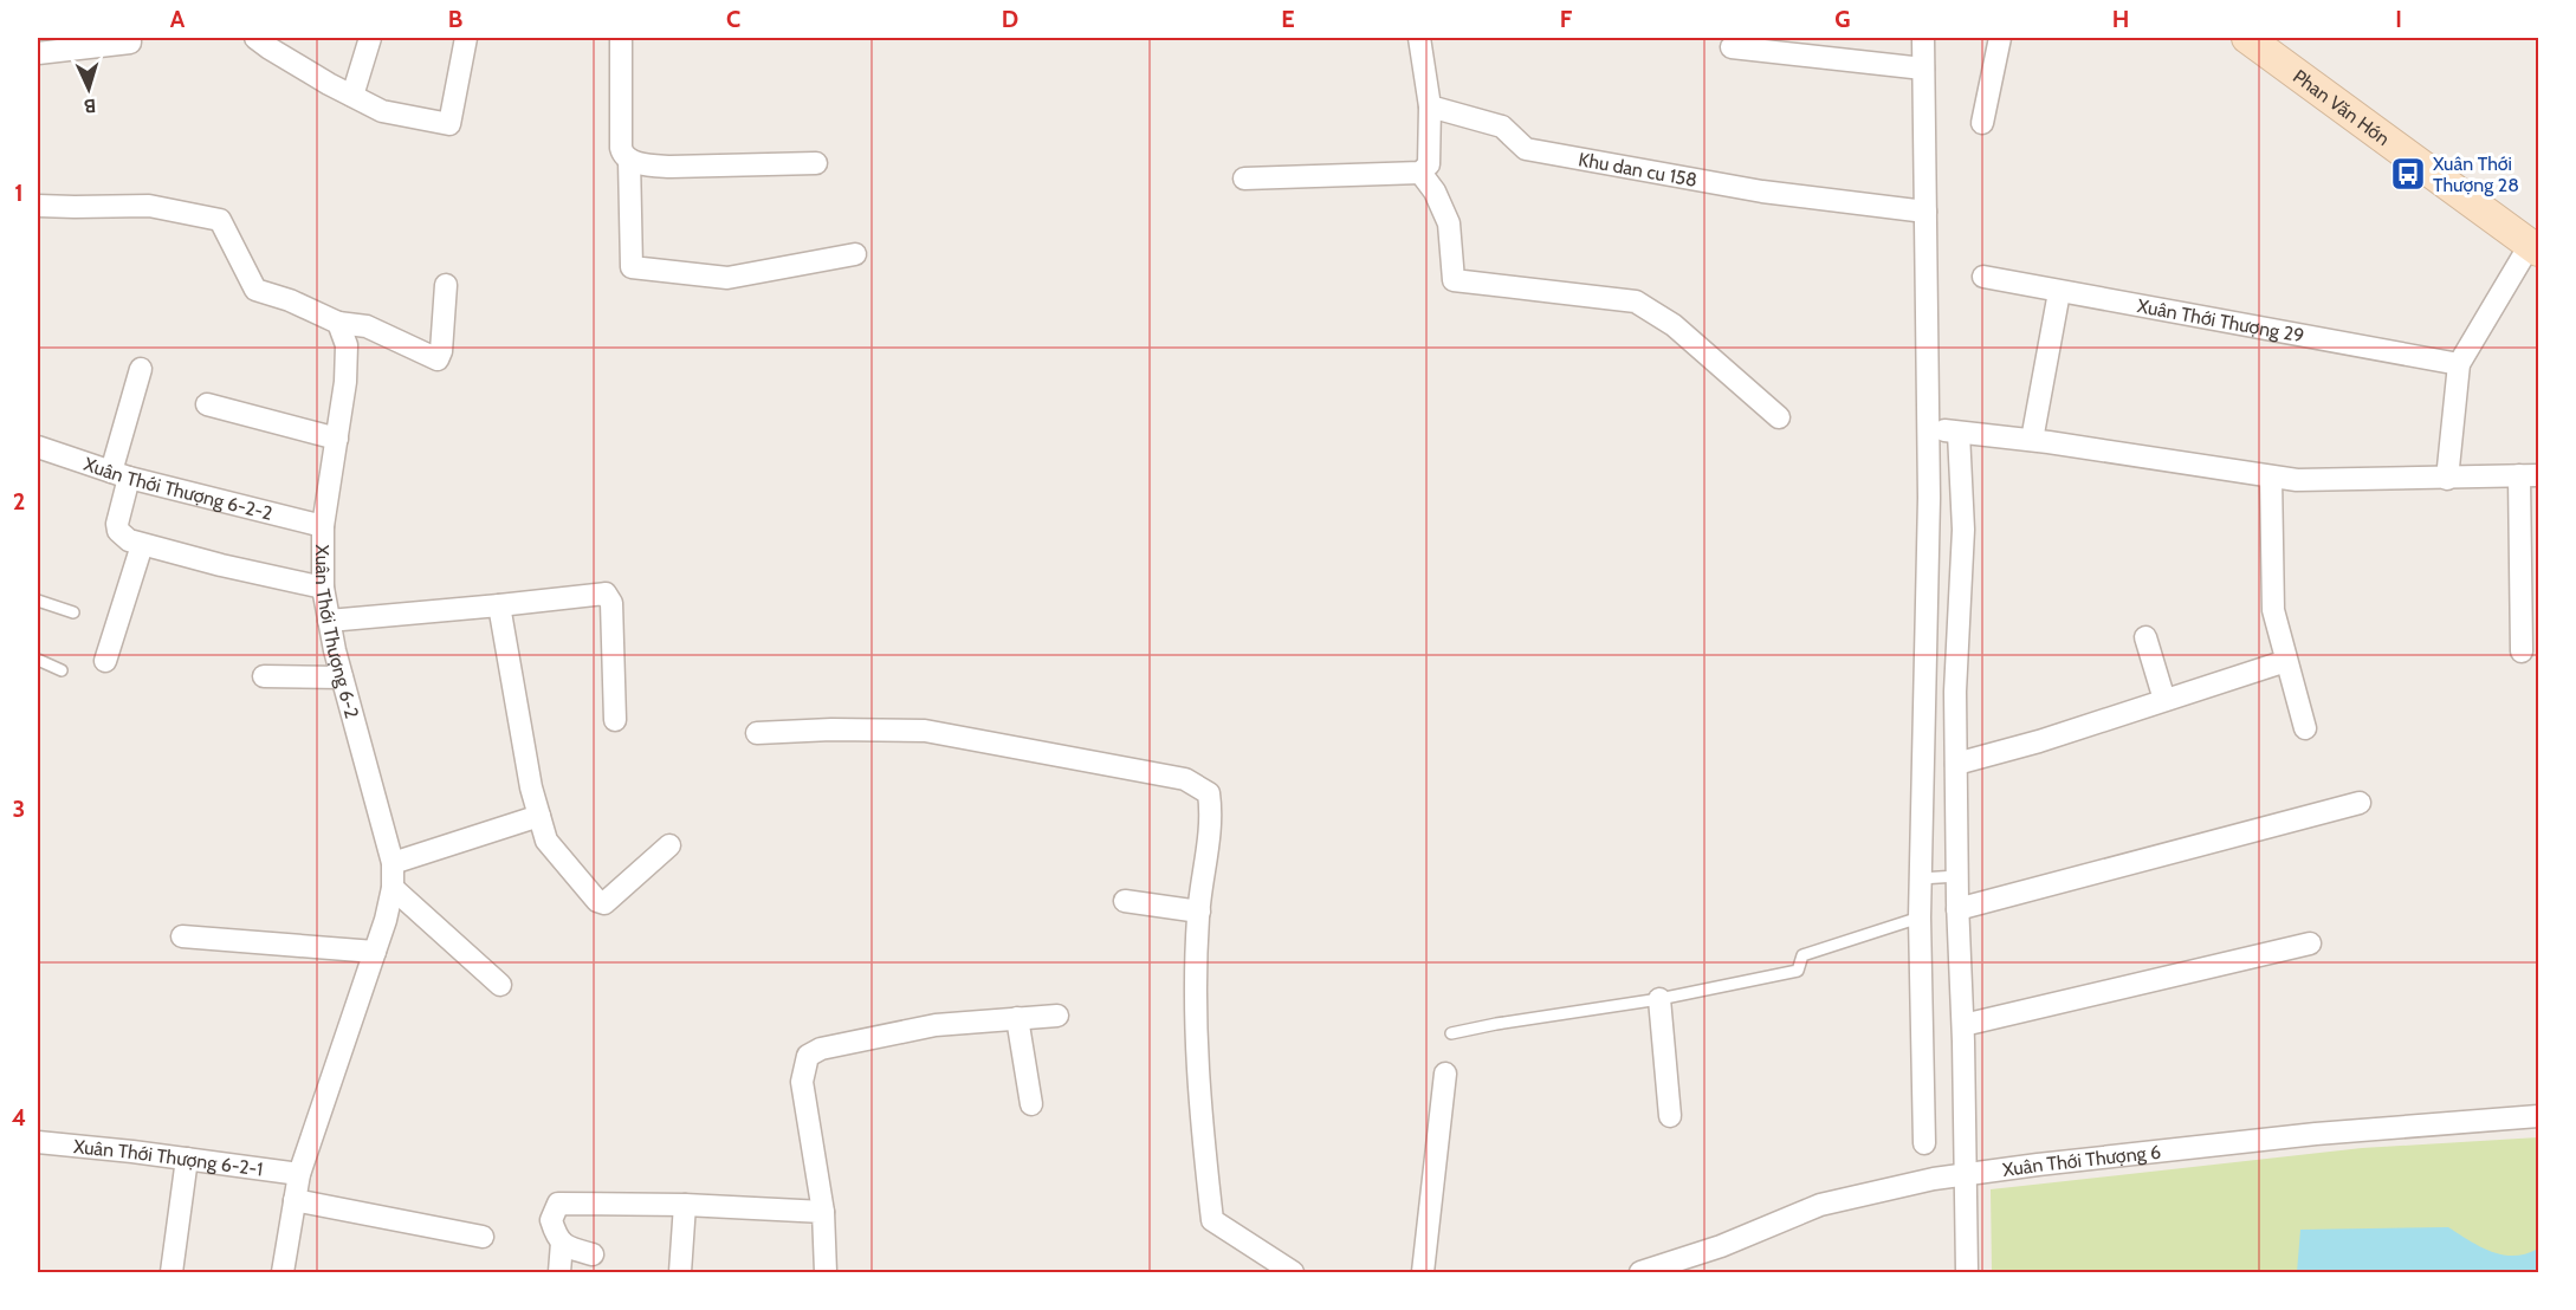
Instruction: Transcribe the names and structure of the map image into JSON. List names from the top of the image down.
{
  "streets": {
    "main road": ["Phan Văn Hớn"],
    "street": [
      "Khu dan cu 158",
      "Xuân Thới Thượng 29",
      "Xuân Thới Thượng 6-2-2",
      "Xuân Thới Thượng 6-2",
      "Xuân Thới Thượng 6-2-1",
      "Xuân Thới Thượng 6"
    ]
  },
  "crossings": [
    ["Xuân Thới Thượng 6-2-2", "Xuân Thới Thượng 6-2"],
    ["Xuân Thới Thượng 6-2", "Xuân Thới Thượng 6-2-1"]
  ],
  "places": {
    "bus stop": ["Xuân Thới Thượng 28"]
  },
  "north": "bottom",
  "grid": {
    "columns": [
      "A",
      "B",
      "C",
      "D",
      "E",
      "F",
      "G",
      "H",
      "I"
    ],
    "rows": [
      "1",
      "2",
      "3",
      "4"
    ]
  }
}
